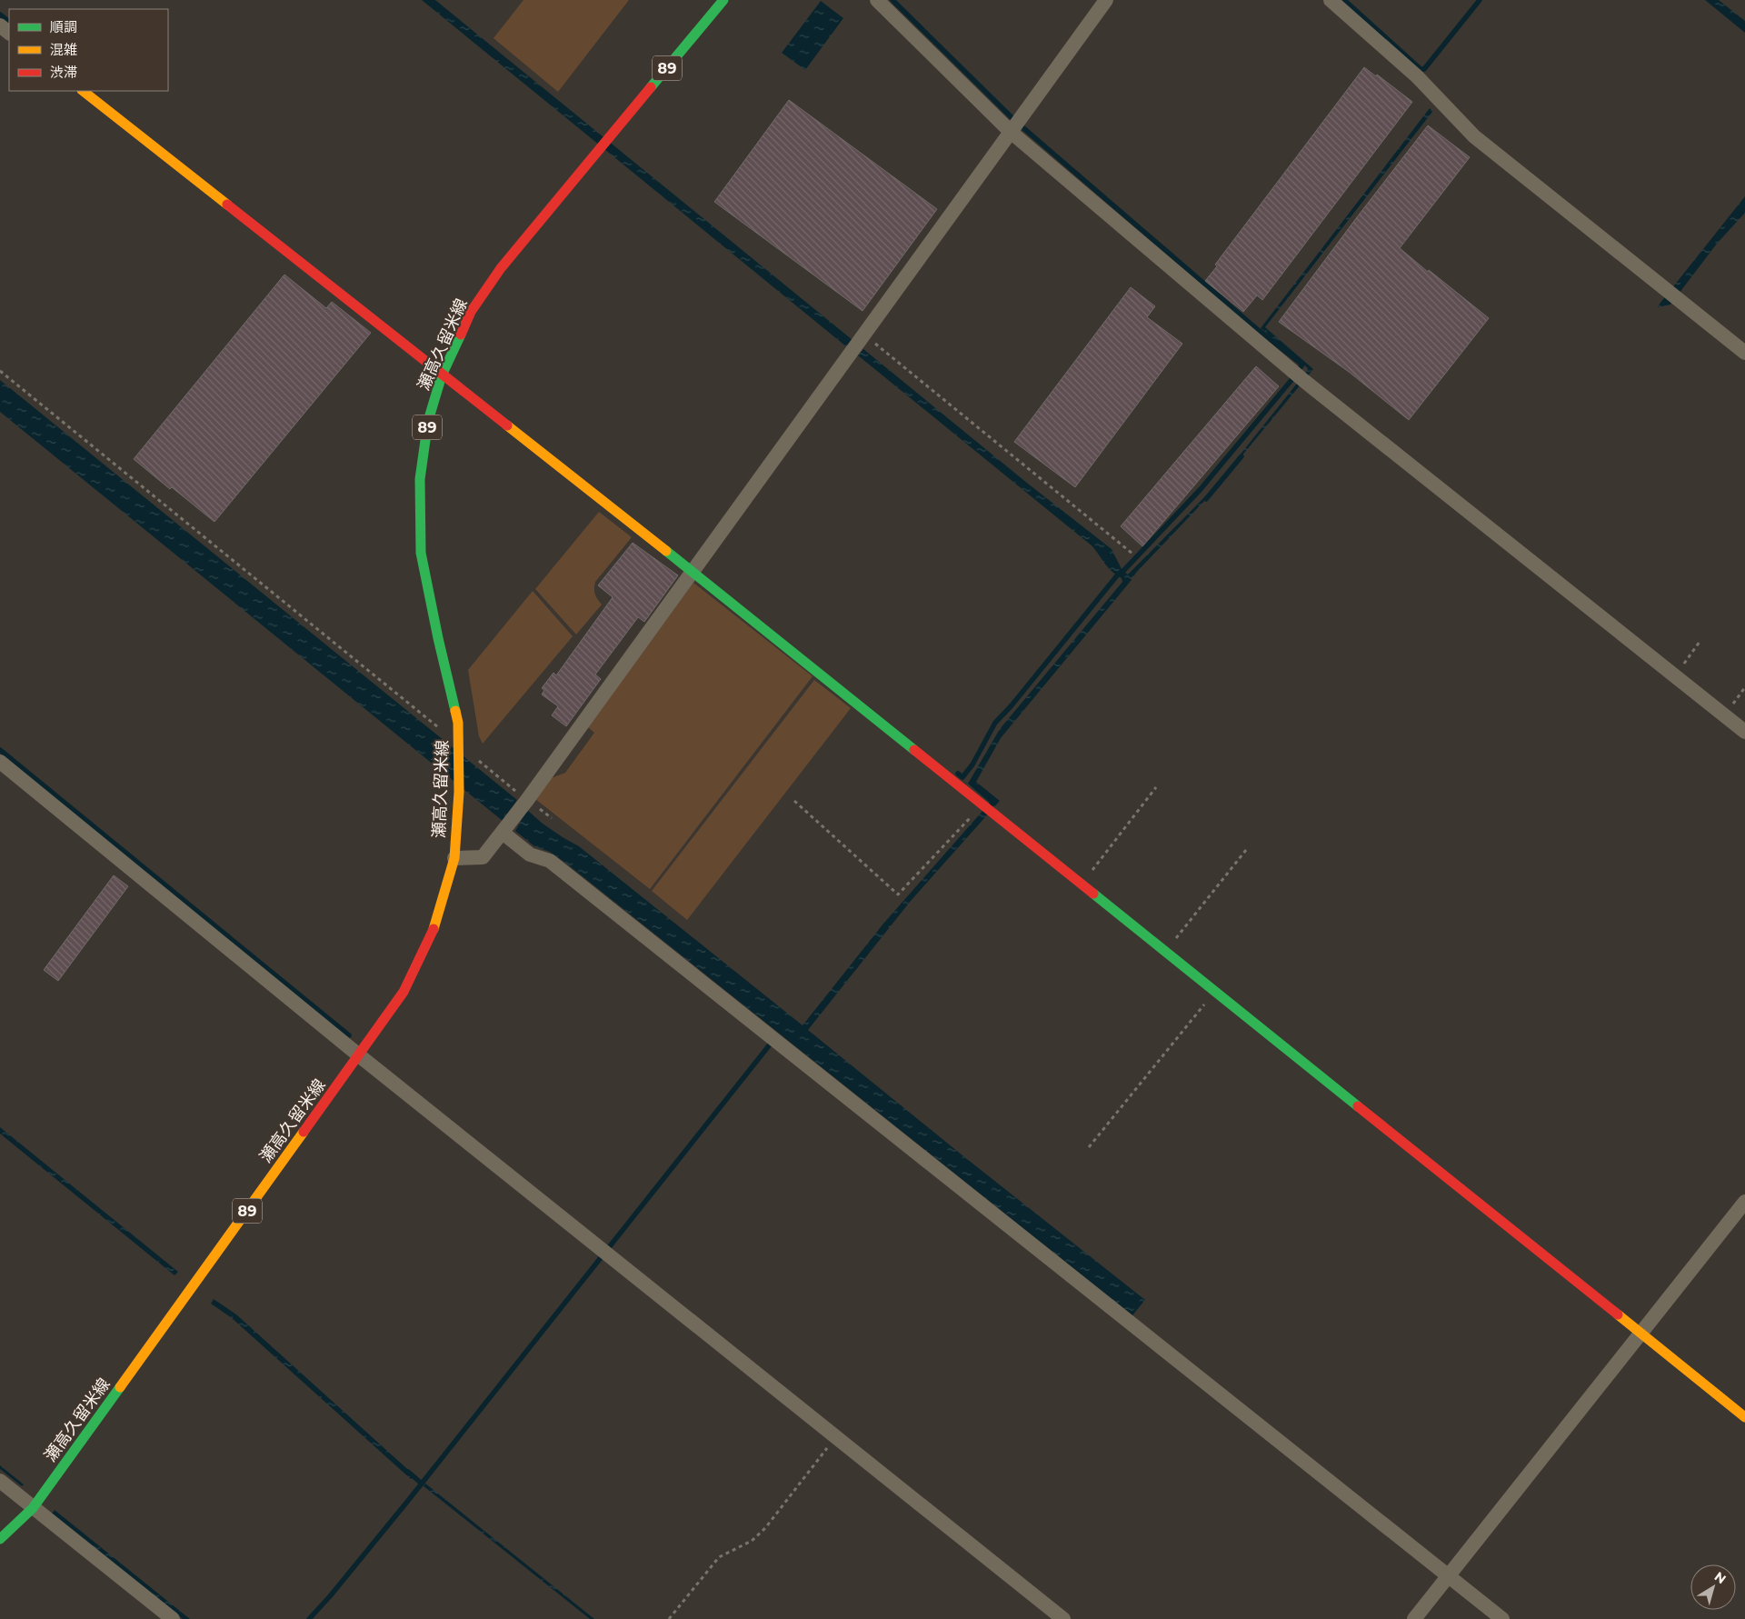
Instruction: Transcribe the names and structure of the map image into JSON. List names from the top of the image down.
{
  "streets": {
    "street": ["89", "瀬高久留米線"]
  },
  "legend": ["順調", "混雑", "渋滞"],
  "north": "top right"
}
